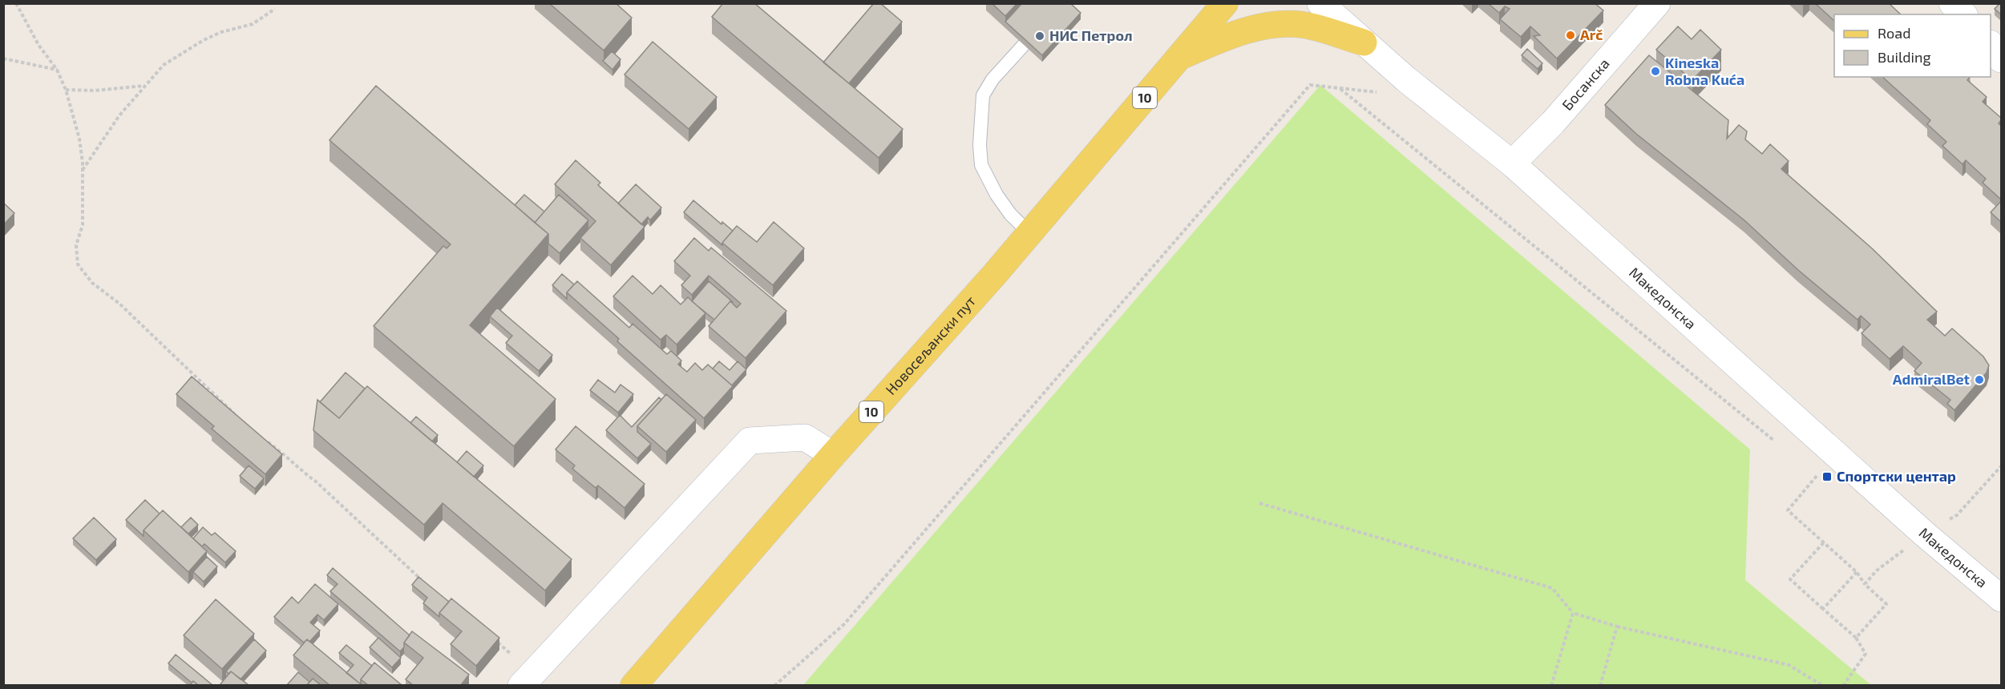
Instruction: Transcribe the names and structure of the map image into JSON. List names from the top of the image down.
{
  "streets": {
    "main road": ["10", "Новосељански пут"],
    "street": ["Босанска", "Македонска"]
  },
  "crossings": [
    ["Босанска", "Македонска"]
  ],
  "places": {
    "other": [
      "Arč",
      "НИС Петрол",
      "Kineska Robna Kuća",
      "AdmiralBet"
    ],
    "transit": ["Спортски центар"]
  },
  "legend": ["Road", "Building"]
}
